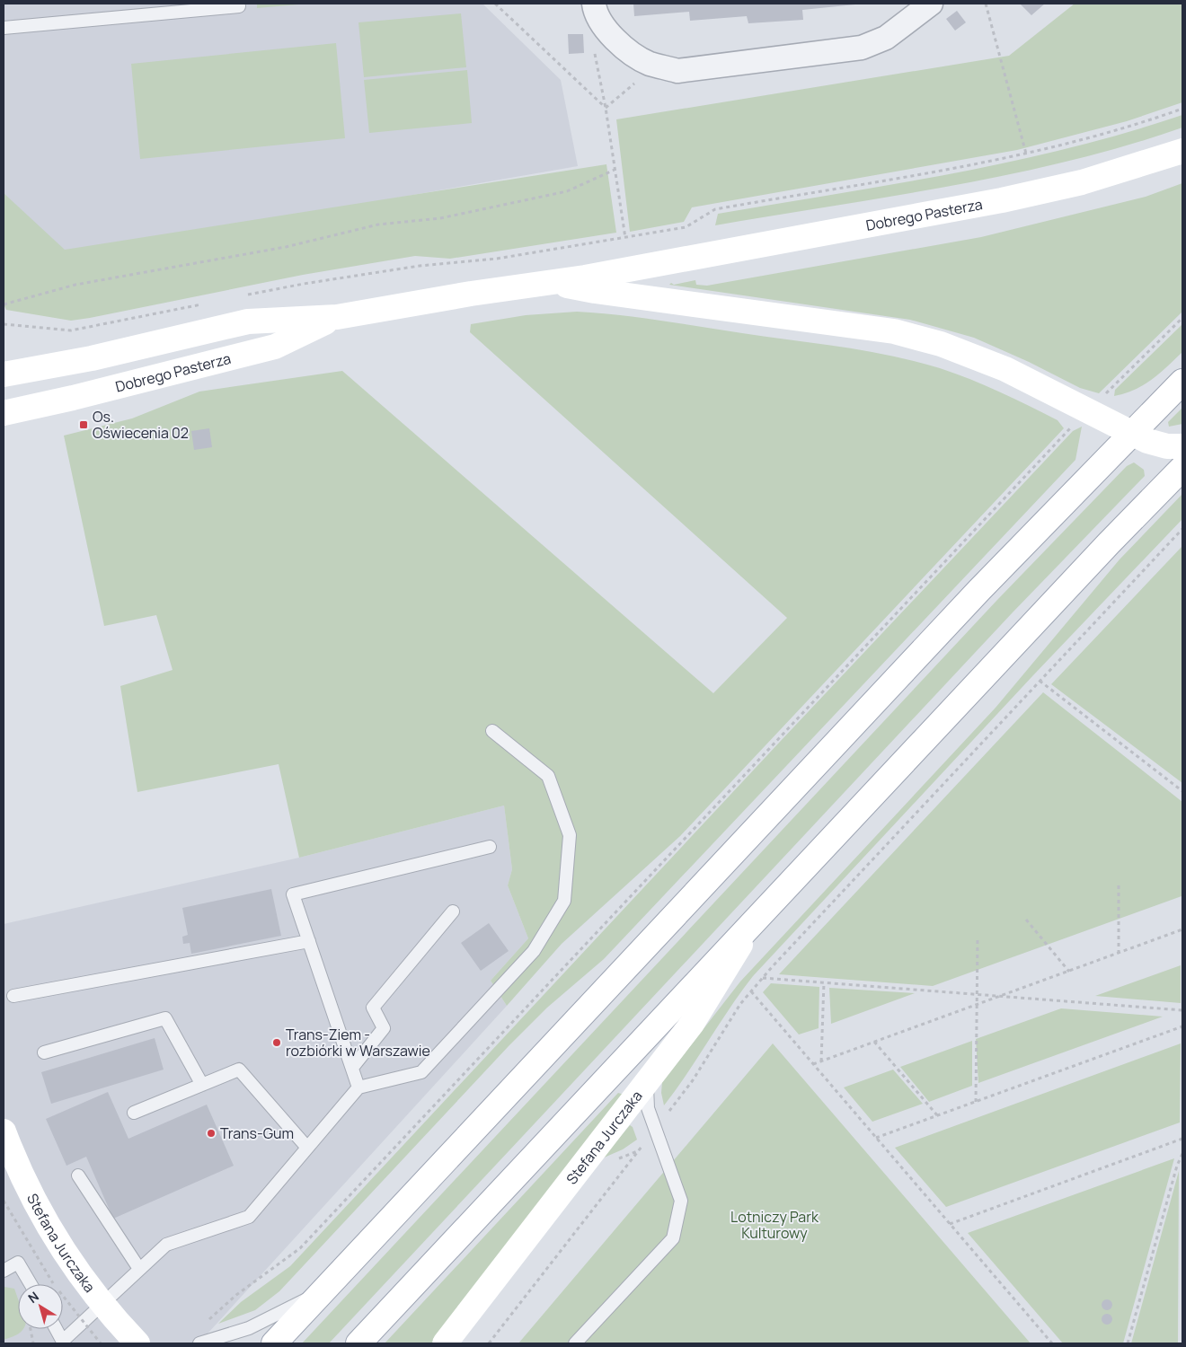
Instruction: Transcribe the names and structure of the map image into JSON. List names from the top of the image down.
{
  "streets": {
    "street": ["Dobrego Pasterza", "Stefana Jurczaka"]
  },
  "parks": ["Lotniczy Park Kulturowy"],
  "places": {
    "transit": ["Os. Oświecenia 02"],
    "other": ["Trans-Ziem - rozbiórki w Warszawie", "Trans-Gum"]
  },
  "north": "top left"
}
